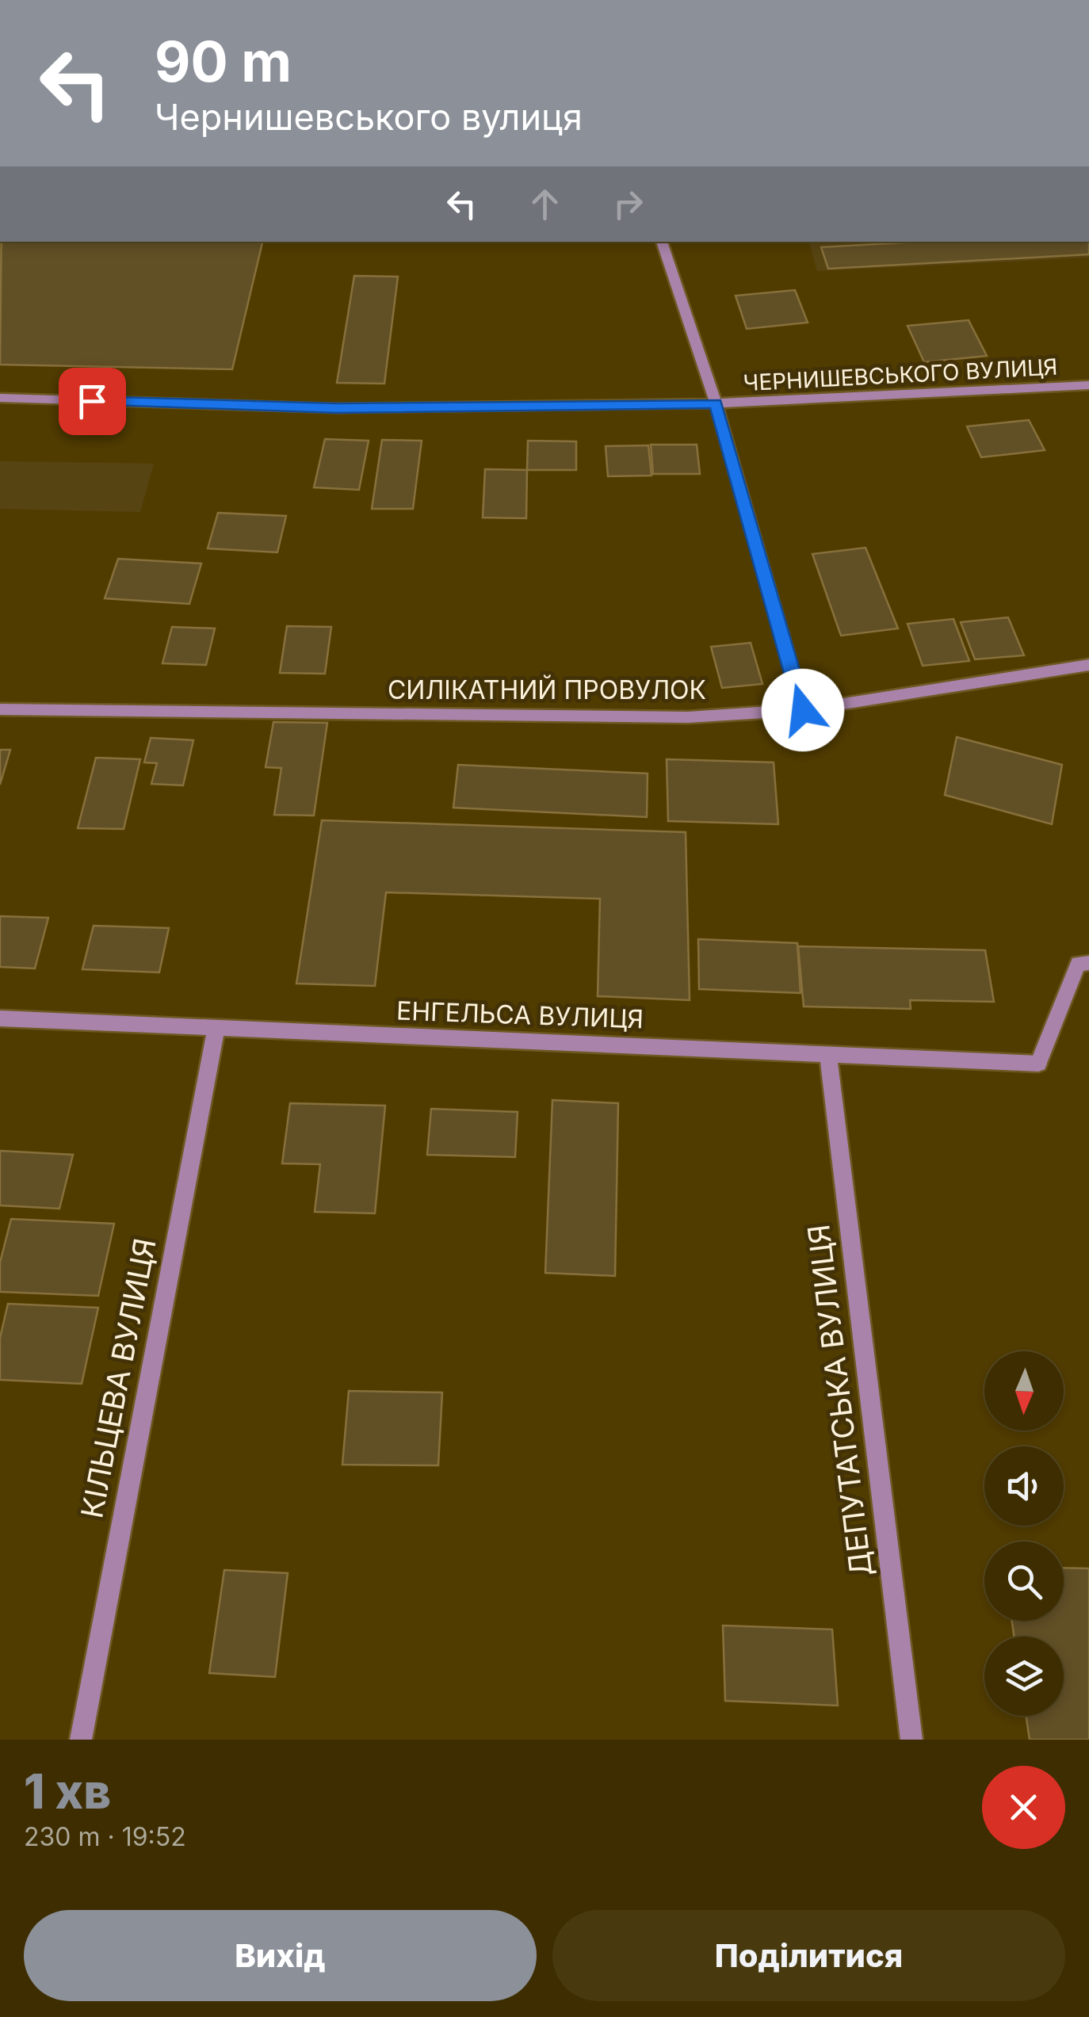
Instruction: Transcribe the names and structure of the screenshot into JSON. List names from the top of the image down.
{
  "streets": {
    "street": [
      "ЧЕРНИШЕВСЬКОГО ВУЛИЦЯ",
      "СИЛІКАТНИЙ ПРОВУЛОК",
      "ЕНГЕЛЬСА ВУЛИЦЯ",
      "КІЛЬЦЕВА ВУЛИЦЯ",
      "ДЕПУТАТСЬКА ВУЛИЦЯ"
    ]
  },
  "crossings": [
    ["ЕНГЕЛЬСА ВУЛИЦЯ", "КІЛЬЦЕВА ВУЛИЦЯ"],
    ["ЕНГЕЛЬСА ВУЛИЦЯ", "ДЕПУТАТСЬКА ВУЛИЦЯ"]
  ],
  "north": "bottom",
  "page": {
    "turn": ["90 m", "Чернишевського вулиця"],
    "heading": ["1 хв", "230 m · 19:52"],
    "buttons": ["Вихід", "Поділитися"]
  }
}
